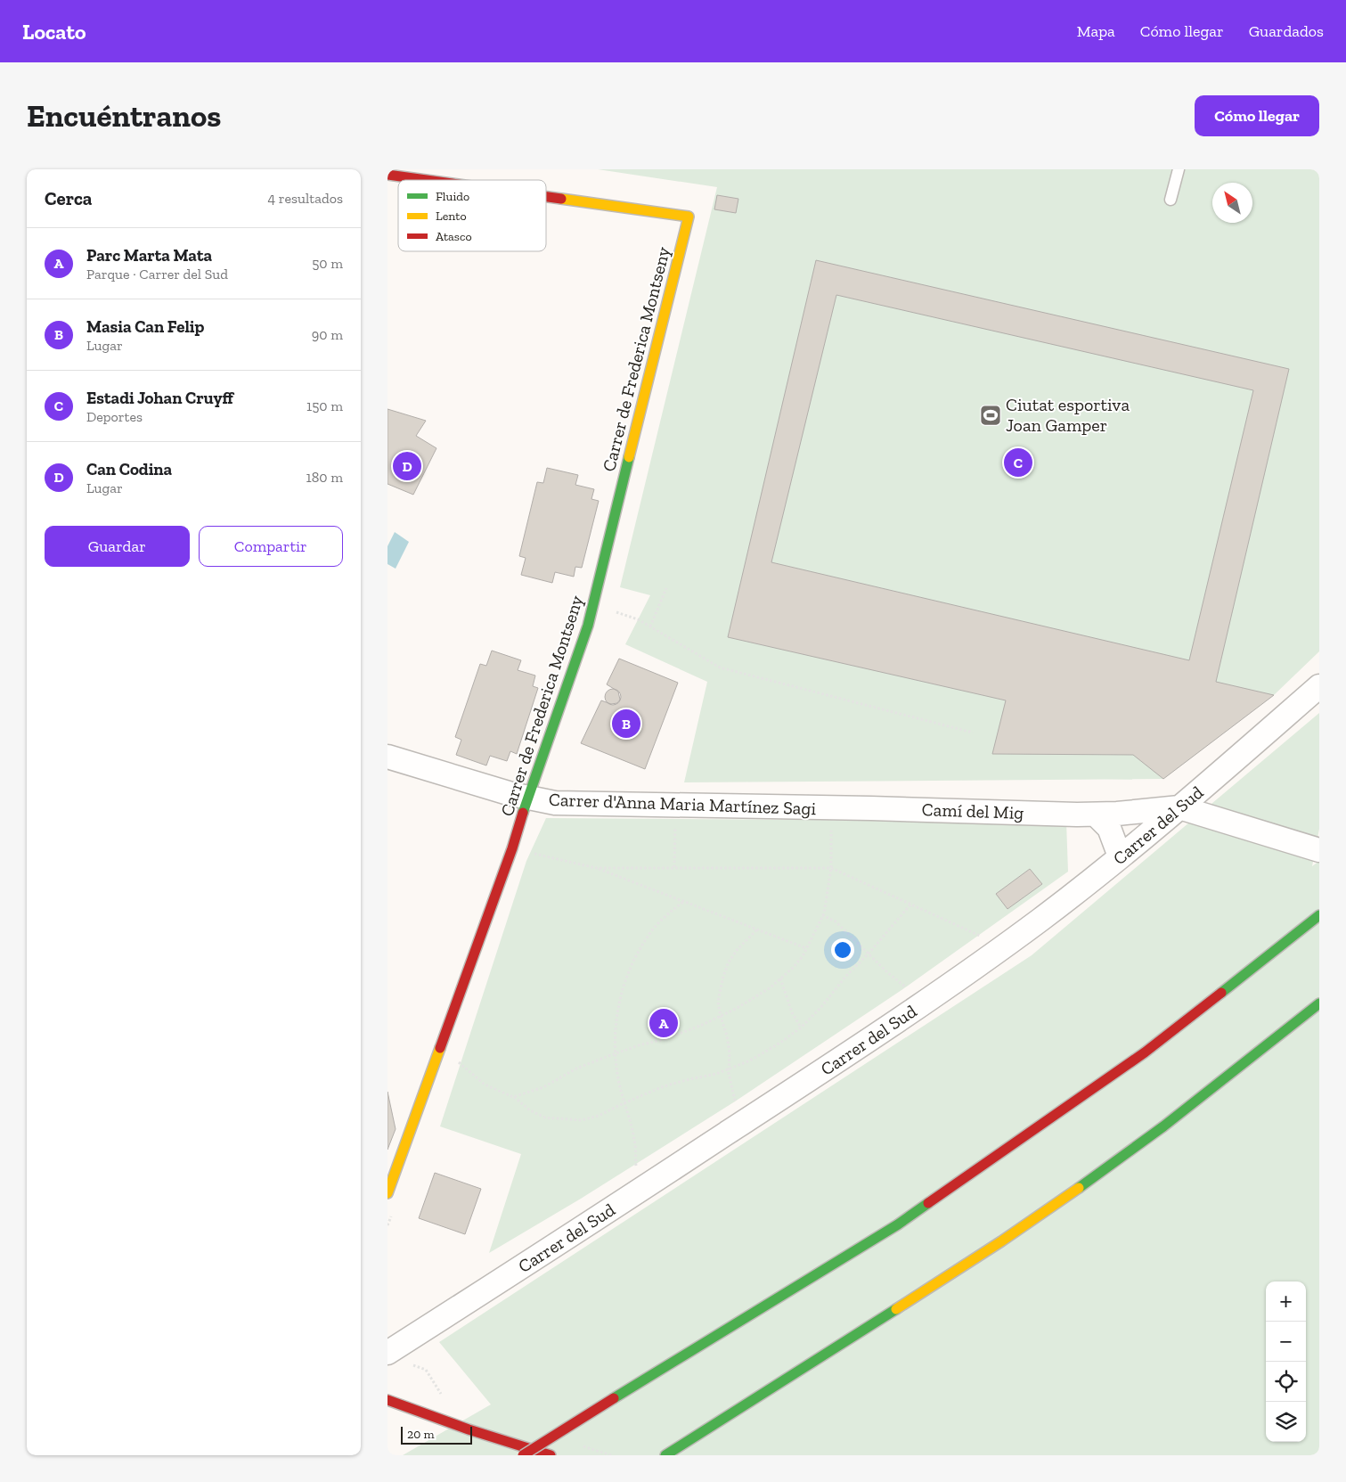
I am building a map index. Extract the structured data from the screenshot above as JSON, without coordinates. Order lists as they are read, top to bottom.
{
  "streets": {
    "main road": ["Carrer de Frederica Montseny"],
    "street": ["Carrer d'Anna Maria Martínez Sagi", "Camí del Mig", "Carrer del Sud"]
  },
  "crossings": [
    ["Carrer de Frederica Montseny", "Carrer d'Anna Maria Martínez Sagi"],
    ["Carrer d'Anna Maria Martínez Sagi", "Camí del Mig"],
    ["Camí del Mig", "Carrer del Sud"]
  ],
  "places": {
    "sports": ["Ciutat esportiva Joan Gamper"]
  },
  "legend": ["Fluido", "Lento", "Atasco"],
  "scale_bar": "20 m",
  "north": "top left",
  "page": {
    "header": "Locato",
    "nav": ["Mapa", "Cómo llegar", "Guardados"],
    "buttons": [
      "Cómo llegar",
      ["Guardar", "Compartir"]
    ],
    "title": "Encuéntranos",
    "heading": ["Cerca", "4 resultados"],
    "list": [
      {
        "mark": "A",
        "name": "Parc Marta Mata",
        "note": "Parque · Carrer del Sud",
        "value": "50 m"
      },
      {
        "mark": "B",
        "name": "Masia Can Felip",
        "note": "Lugar",
        "value": "90 m"
      },
      {
        "mark": "C",
        "name": "Estadi Johan Cruyff",
        "note": "Deportes",
        "value": "150 m"
      },
      {
        "mark": "D",
        "name": "Can Codina",
        "note": "Lugar",
        "value": "180 m"
      }
    ],
    "pins": [
      "C",
      "D",
      "B",
      "A"
    ],
    "map_buttons": ["+", "−"],
    "scale": "20 m"
  }
}
